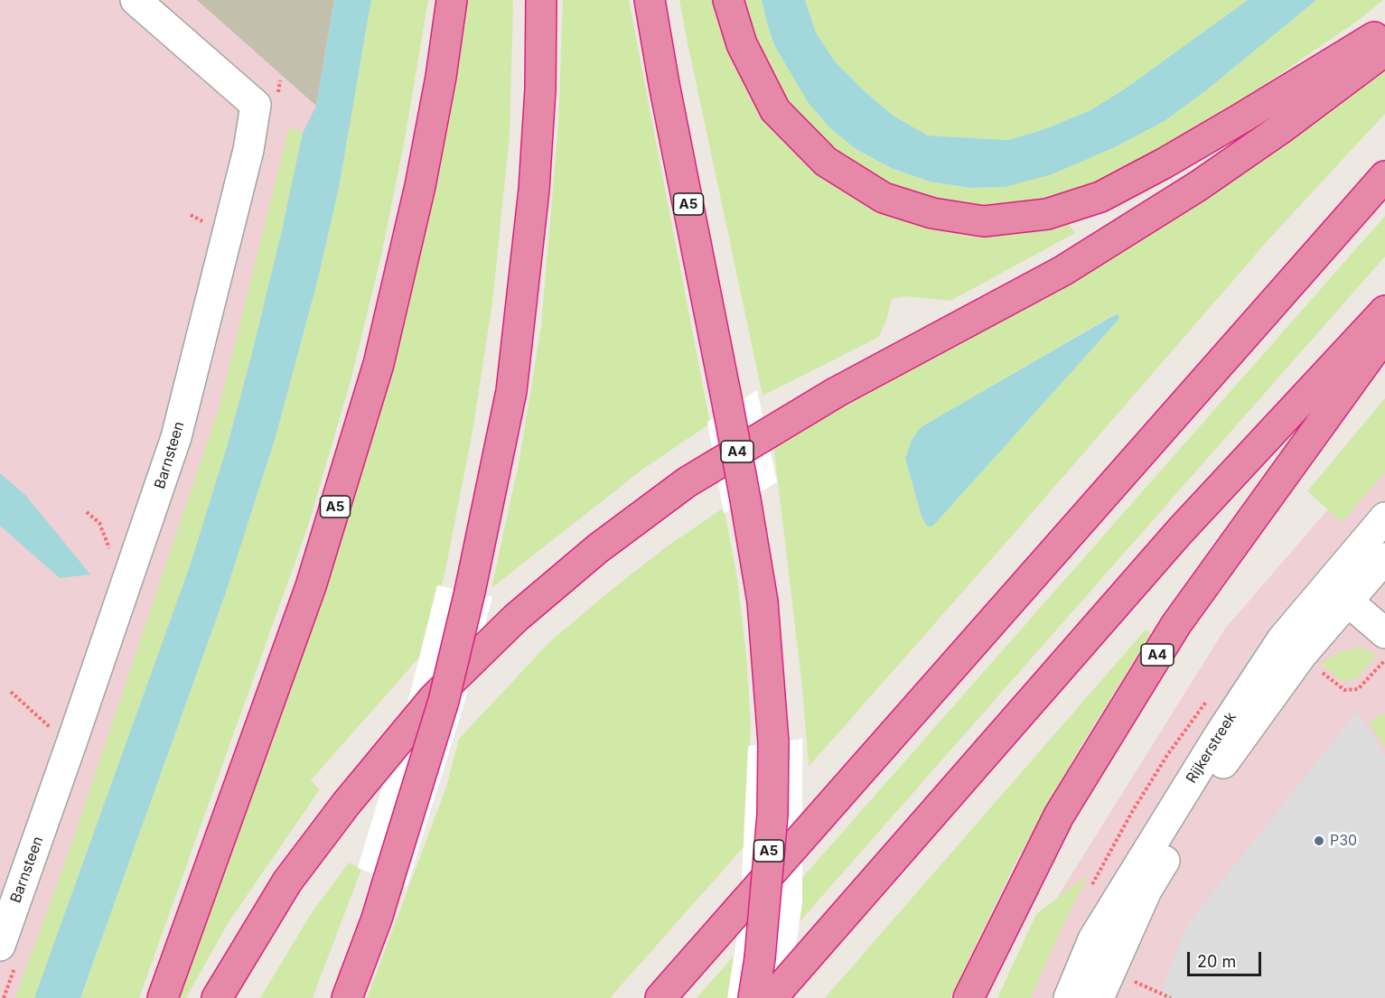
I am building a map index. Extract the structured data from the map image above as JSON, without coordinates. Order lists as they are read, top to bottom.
{
  "streets": {
    "highway": ["A5", "A4"],
    "street": ["Barnsteen", "Rijkerstreek"]
  },
  "places": ["P30"],
  "scale_bar": "20 m"
}
